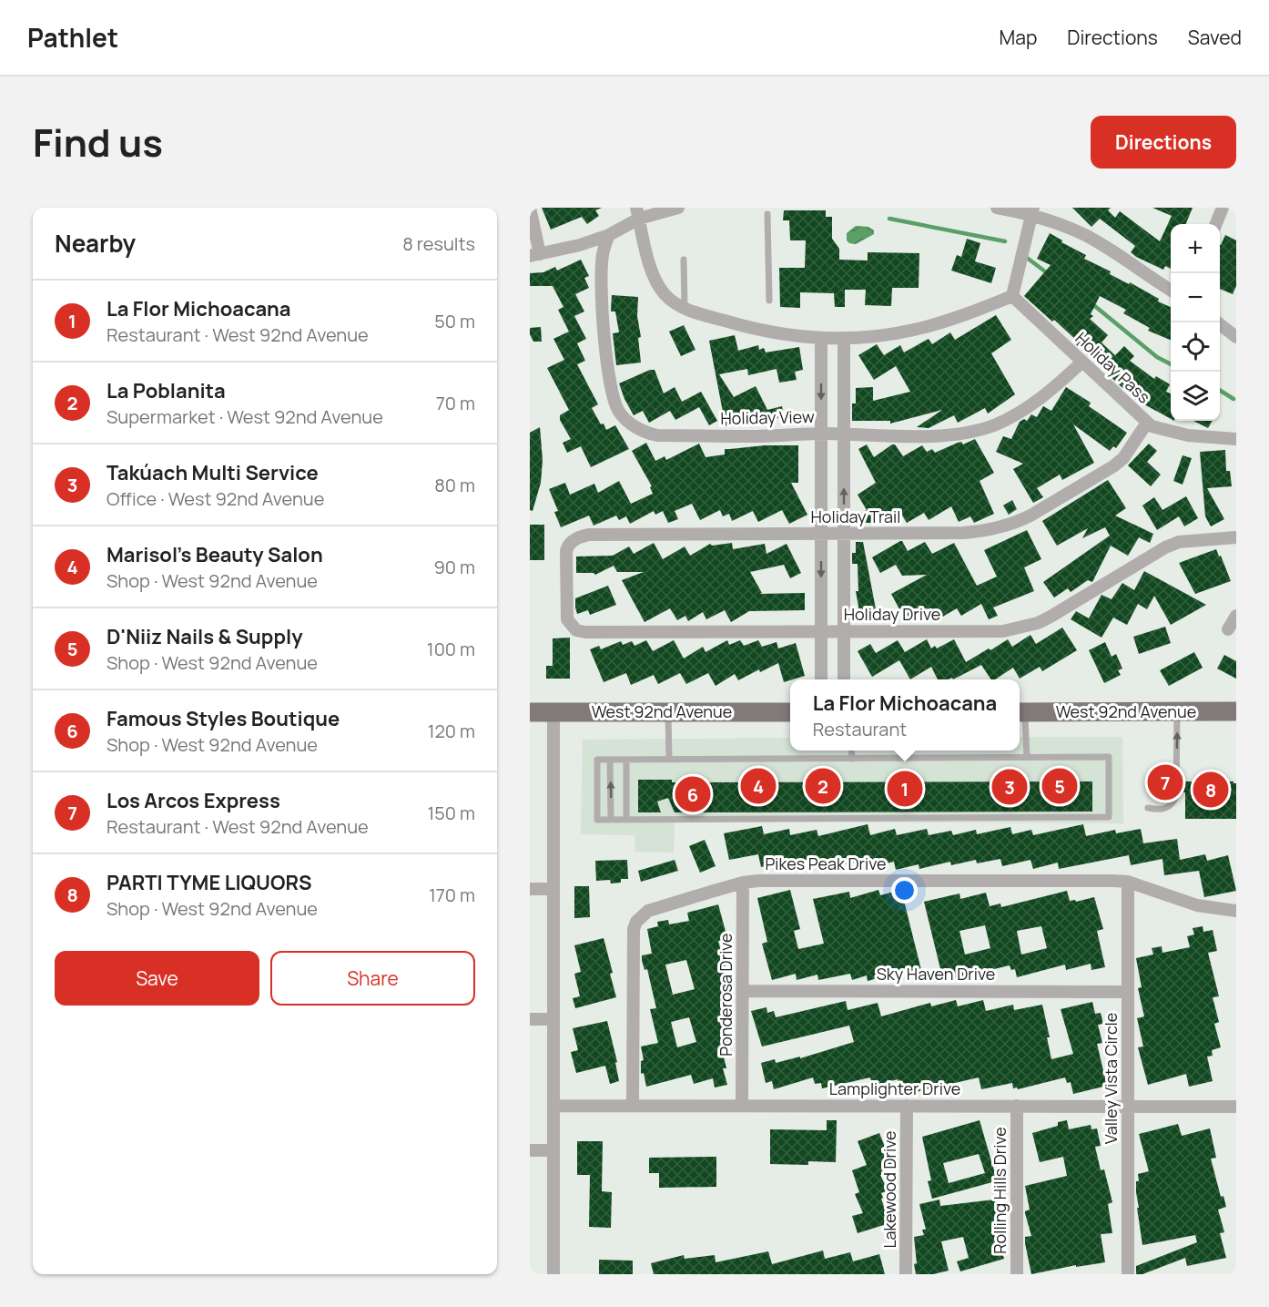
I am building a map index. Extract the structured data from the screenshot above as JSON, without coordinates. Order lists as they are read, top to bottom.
{
  "streets": {
    "main road": ["West 92nd Avenue"],
    "street": [
      "Holiday Pass",
      "Holiday View",
      "Holiday Trail",
      "Holiday Drive",
      "Pikes Peak Drive",
      "Sky Haven Drive",
      "Ponderosa Drive",
      "Valley Vista Circle",
      "Lamplighter Drive",
      "Lakewood Drive",
      "Rolling Hills Drive"
    ]
  },
  "crossings": [
    ["Holiday Pass", "Holiday View"],
    ["Holiday Pass", "Holiday Trail"],
    ["Holiday Trail", "Holiday Drive"],
    ["Pikes Peak Drive", "Ponderosa Drive"],
    ["Pikes Peak Drive", "Valley Vista Circle"],
    ["Pikes Peak Drive", "Lamplighter Drive"],
    ["Sky Haven Drive", "Ponderosa Drive"],
    ["Sky Haven Drive", "Valley Vista Circle"],
    ["Ponderosa Drive", "Lamplighter Drive"],
    ["Valley Vista Circle", "Lamplighter Drive"],
    ["Lamplighter Drive", "Lakewood Drive"],
    ["Lamplighter Drive", "Rolling Hills Drive"]
  ],
  "page": {
    "header": "Pathlet",
    "nav": ["Map", "Directions", "Saved"],
    "title": "Find us",
    "buttons": [
      "Directions",
      ["Save", "Share"]
    ],
    "heading": ["Nearby", "8 results"],
    "map_buttons": ["+", "−"],
    "list": [
      {
        "mark": "1",
        "name": "La Flor Michoacana",
        "note": "Restaurant · West 92nd Avenue",
        "value": "50 m"
      },
      {
        "mark": "2",
        "name": "La Poblanita",
        "note": "Supermarket · West 92nd Avenue",
        "value": "70 m"
      },
      {
        "mark": "3",
        "name": "Takúach Multi Service",
        "note": "Office · West 92nd Avenue",
        "value": "80 m"
      },
      {
        "mark": "4",
        "name": "Marisol's Beauty Salon",
        "note": "Shop · West 92nd Avenue",
        "value": "90 m"
      },
      {
        "mark": "5",
        "name": "D'Niiz Nails & Supply",
        "note": "Shop · West 92nd Avenue",
        "value": "100 m"
      },
      {
        "mark": "6",
        "name": "Famous Styles Boutique",
        "note": "Shop · West 92nd Avenue",
        "value": "120 m"
      },
      {
        "mark": "7",
        "name": "Los Arcos Express",
        "note": "Restaurant · West 92nd Avenue",
        "value": "150 m"
      },
      {
        "mark": "8",
        "name": "PARTI TYME LIQUORS",
        "note": "Shop · West 92nd Avenue",
        "value": "170 m"
      }
    ],
    "popup": ["La Flor Michoacana", "Restaurant"],
    "pins": [
      "7",
      "2",
      "4",
      "5",
      "3",
      "1",
      "8",
      "6"
    ]
  }
}
